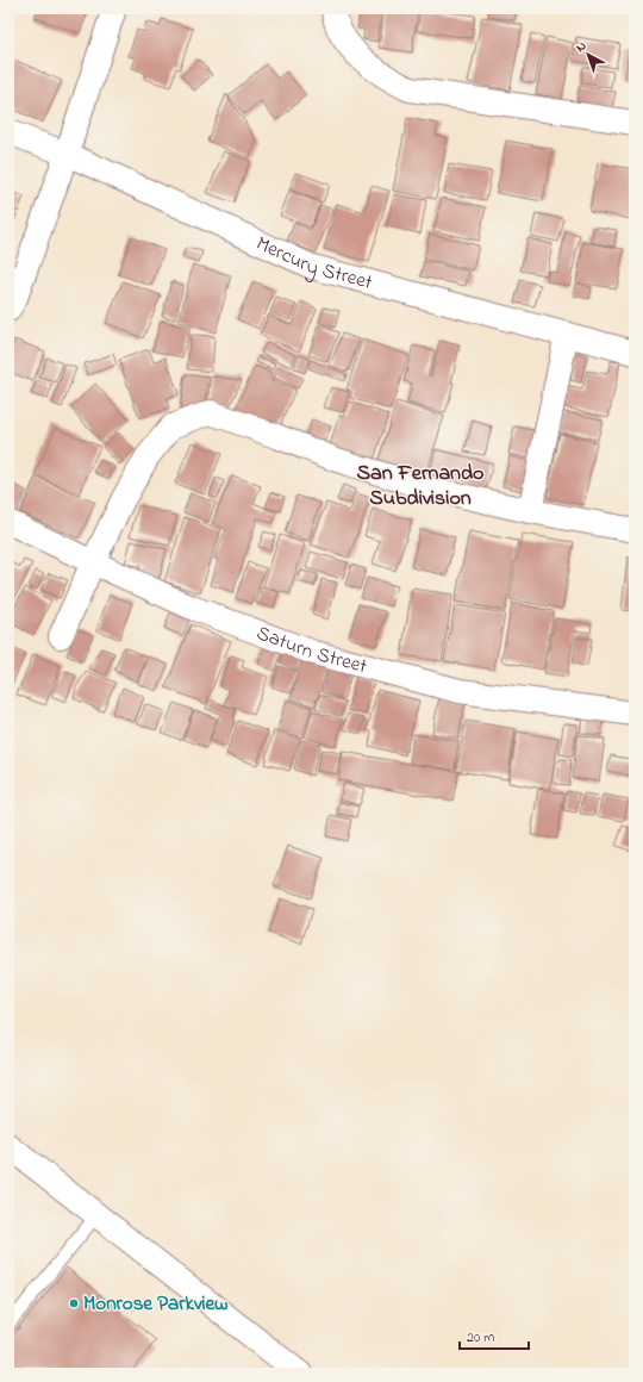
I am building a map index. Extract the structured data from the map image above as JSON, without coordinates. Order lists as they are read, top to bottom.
{
  "streets": {
    "street": ["Mercury Street", "Saturn Street"]
  },
  "districts": ["San Fernando Subdivision"],
  "places": ["Monrose Parkview"],
  "scale_bar": "20 m",
  "north": "top left"
}
